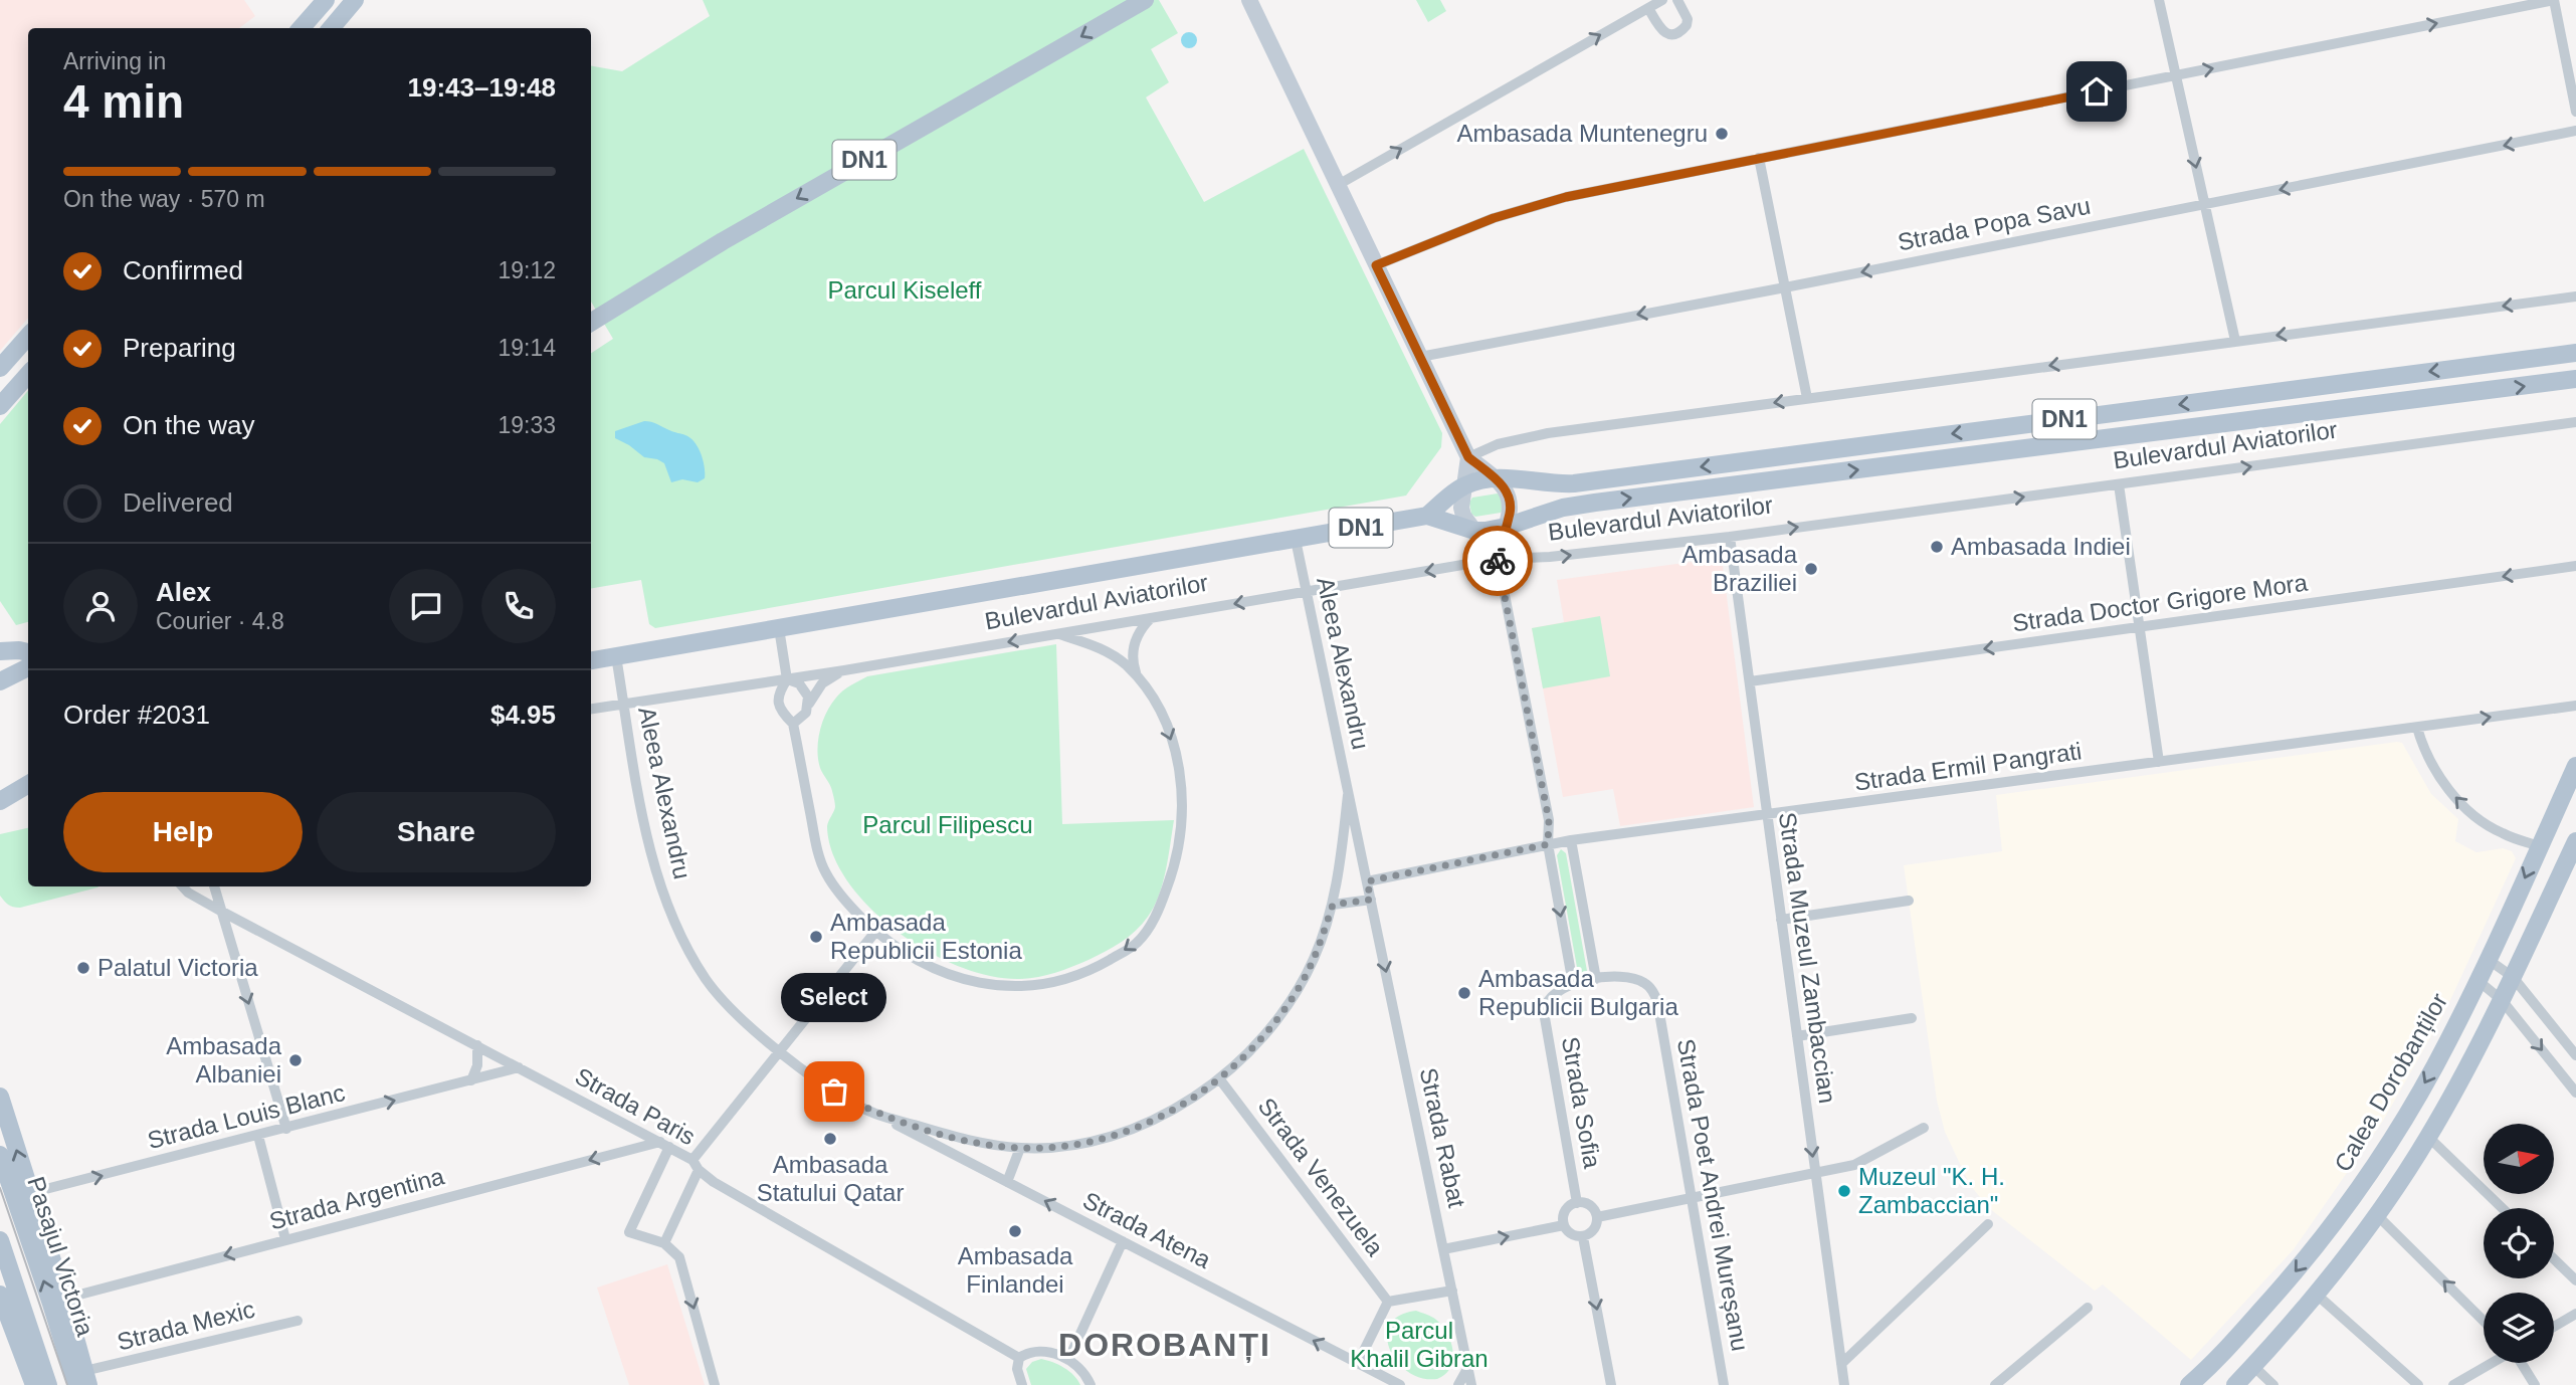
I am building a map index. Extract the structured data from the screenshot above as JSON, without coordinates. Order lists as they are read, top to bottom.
{
  "streets": {
    "main road": [
      "DN1",
      "Bulevardul Aviatorilor",
      "Calea Dorobanților",
      "Pasajul Victoria"
    ],
    "street": [
      "Strada Popa Savu",
      "Strada Doctor Grigore Mora",
      "Aleea Alexandru",
      "Strada Ermil Pangrati",
      "Strada Muzeul Zambaccian",
      "Strada Sofia",
      "Strada Paris",
      "Strada Louis Blanc",
      "Strada Rabat",
      "Strada Venezuela",
      "Strada Poet Andrei Mureșanu",
      "Strada Argentina",
      "Strada Atena",
      "Strada Mexic"
    ]
  },
  "crossings": [
    ["DN1", "Bulevardul Aviatorilor"],
    ["Bulevardul Aviatorilor", "Aleea Alexandru"],
    ["Bulevardul Aviatorilor", "Strada Muzeul Zambaccian"],
    ["Strada Doctor Grigore Mora", "Strada Muzeul Zambaccian"],
    ["Aleea Alexandru", "Strada Ermil Pangrati"],
    ["Aleea Alexandru", "Strada Rabat"],
    ["Aleea Alexandru", "Strada Venezuela"],
    ["Aleea Alexandru", "Strada Atena"],
    ["Strada Ermil Pangrati", "Strada Muzeul Zambaccian"],
    ["Strada Ermil Pangrati", "Strada Rabat"],
    ["Strada Sofia", "Strada Poet Andrei Mureșanu"],
    ["Strada Paris", "Strada Louis Blanc"],
    ["Strada Paris", "Strada Argentina"],
    ["Pasajul Victoria", "Strada Mexic"]
  ],
  "one_way": [
    "Strada Popa Savu",
    "Strada Doctor Grigore Mora",
    "Strada Louis Blanc",
    "Strada Rabat",
    "Strada Argentina",
    "Strada Atena"
  ],
  "districts": ["DOROBANȚI"],
  "parks": ["Parcul Kiseleff", "Parcul Filipescu", "Parcul Khalil Gibran"],
  "places": [
    "Ambasada Muntenegru",
    "Ambasada Indiei",
    "Ambasada Braziliei",
    "Ambasada Republicii Estonia",
    "Palatul Victoria",
    "Ambasada Republicii Bulgaria",
    "Ambasada Albaniei",
    "Select",
    "Ambasada Statului Qatar",
    "Muzeul \"K. H. Zambaccian\"",
    "Ambasada Finlandei"
  ],
  "north": "right",
  "page": {
    "heading": ["4 min", "Arriving in", "19:43–19:48"],
    "panel": [
      "Alex",
      "Courier · 4.8",
      "Order #2031",
      "$4.95"
    ],
    "bar": "On the way · 570 m",
    "list": [
      ["Confirmed", "19:12"],
      ["Preparing", "19:14"],
      ["On the way", "19:33"],
      "Delivered"
    ],
    "buttons": ["Help", "Share"],
    "bubble": "Select"
  }
}
